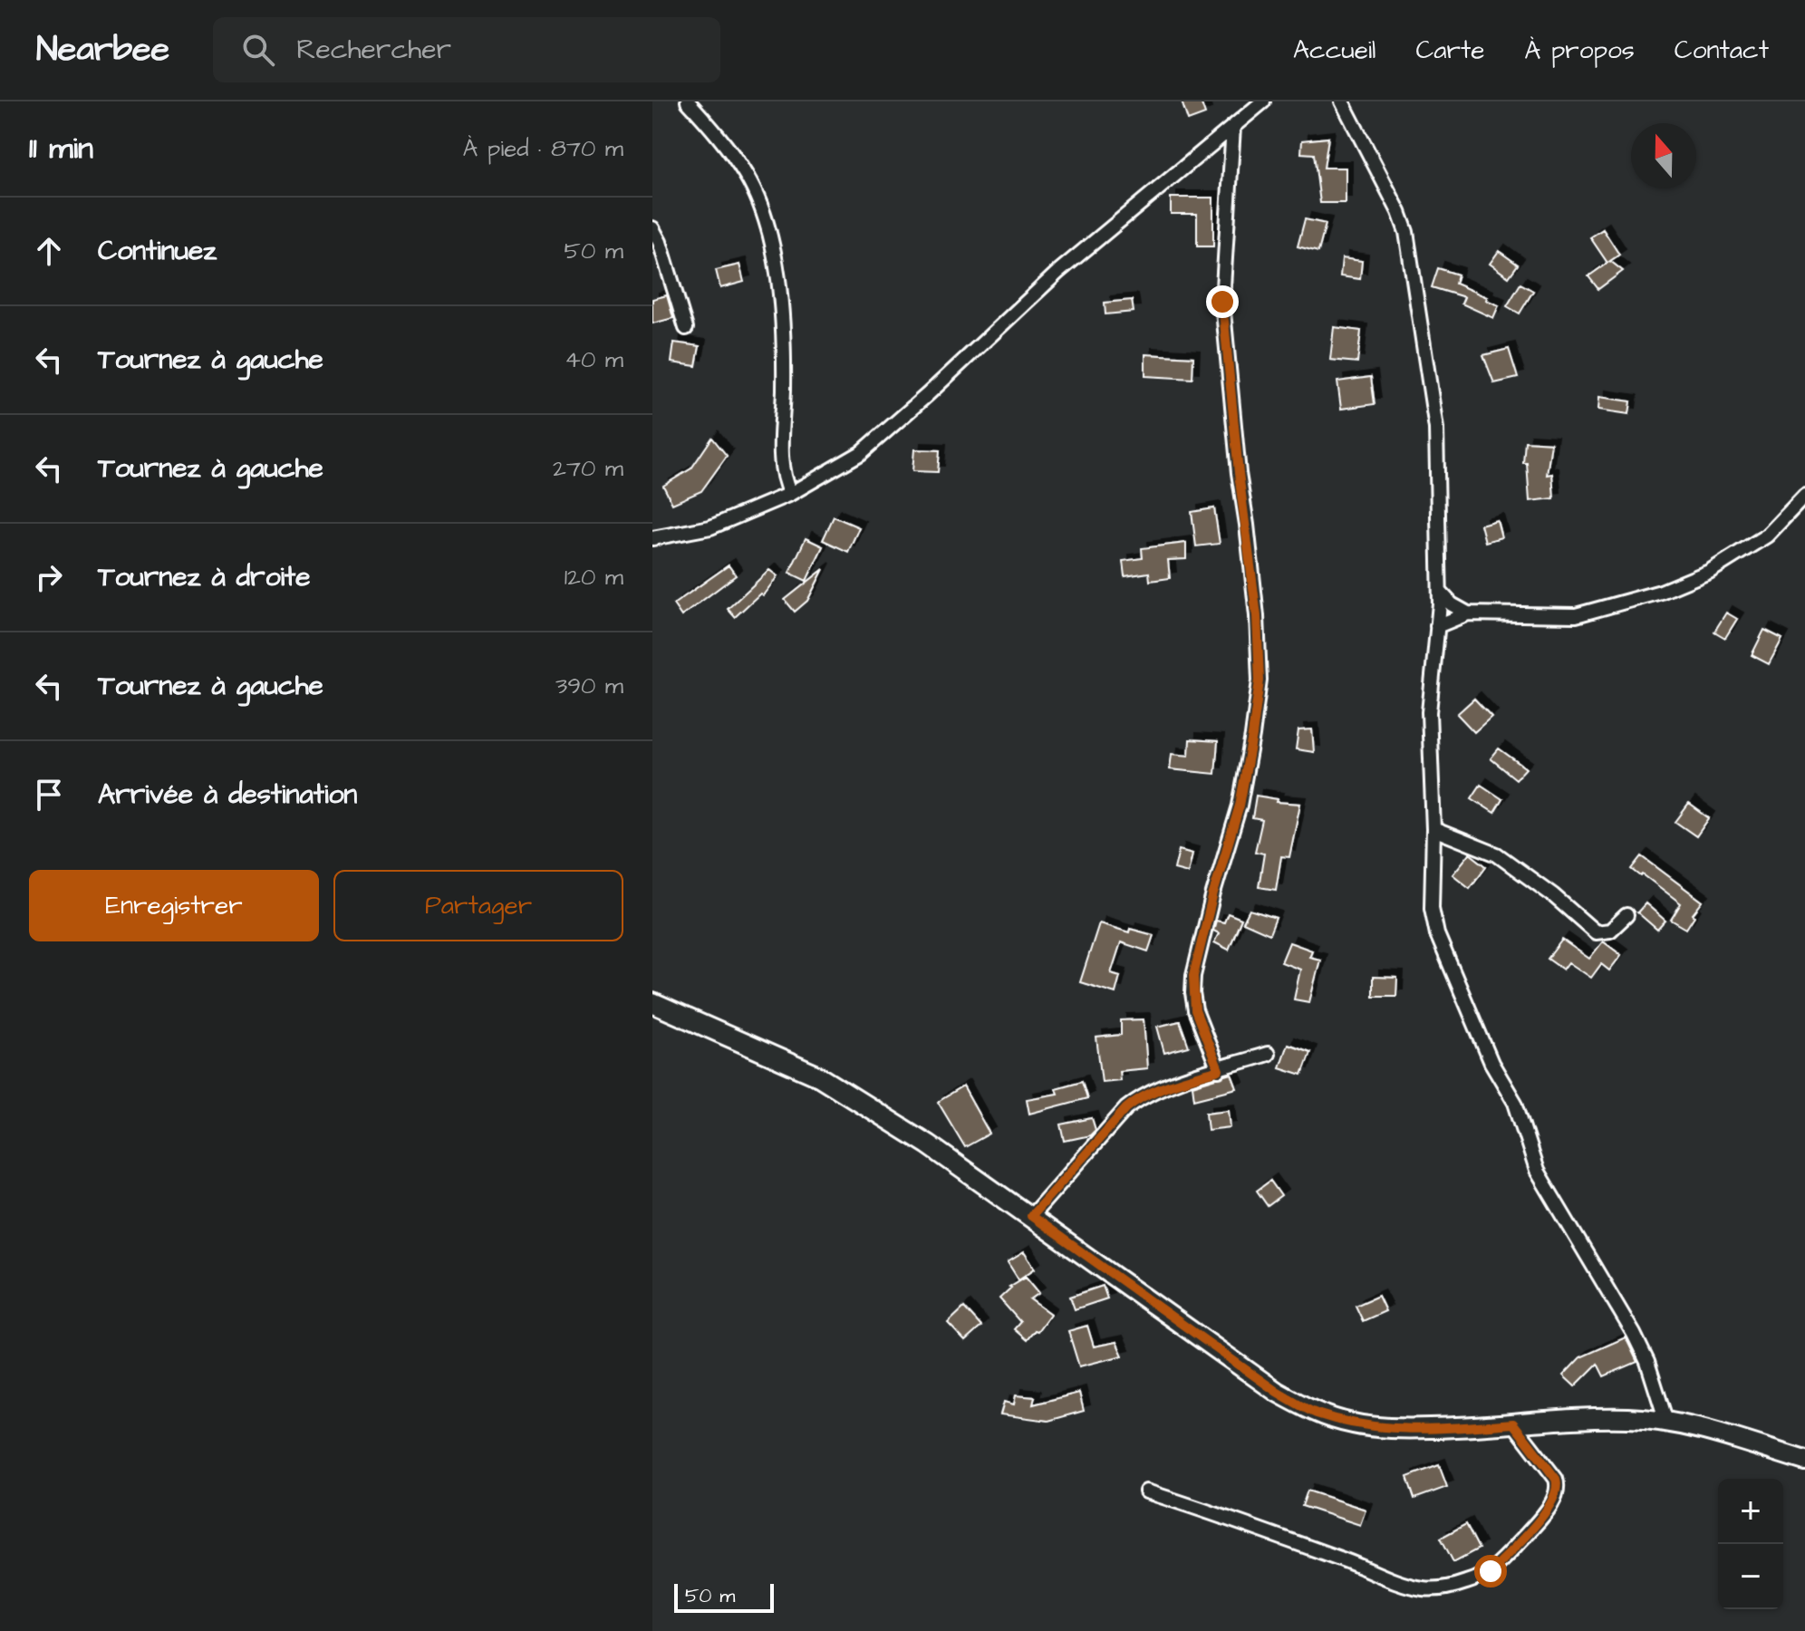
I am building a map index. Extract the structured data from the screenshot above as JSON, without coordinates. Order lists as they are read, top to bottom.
{
  "scale_bar": "50 m",
  "north": "top",
  "page": {
    "header": "Nearbee",
    "search": "Rechercher",
    "nav": [
      "Accueil",
      "Carte",
      "À propos",
      "Contact"
    ],
    "heading": ["11 min", "À pied · 870 m"],
    "list": [
      ["Continuez", "50 m"],
      ["Tournez à gauche", "40 m"],
      ["Tournez à gauche", "270 m"],
      ["Tournez à droite", "120 m"],
      ["Tournez à gauche", "390 m"],
      "Arrivée à destination"
    ],
    "buttons": ["Enregistrer", "Partager"],
    "map_buttons": ["+", "−"],
    "scale": "50 m"
  }
}
